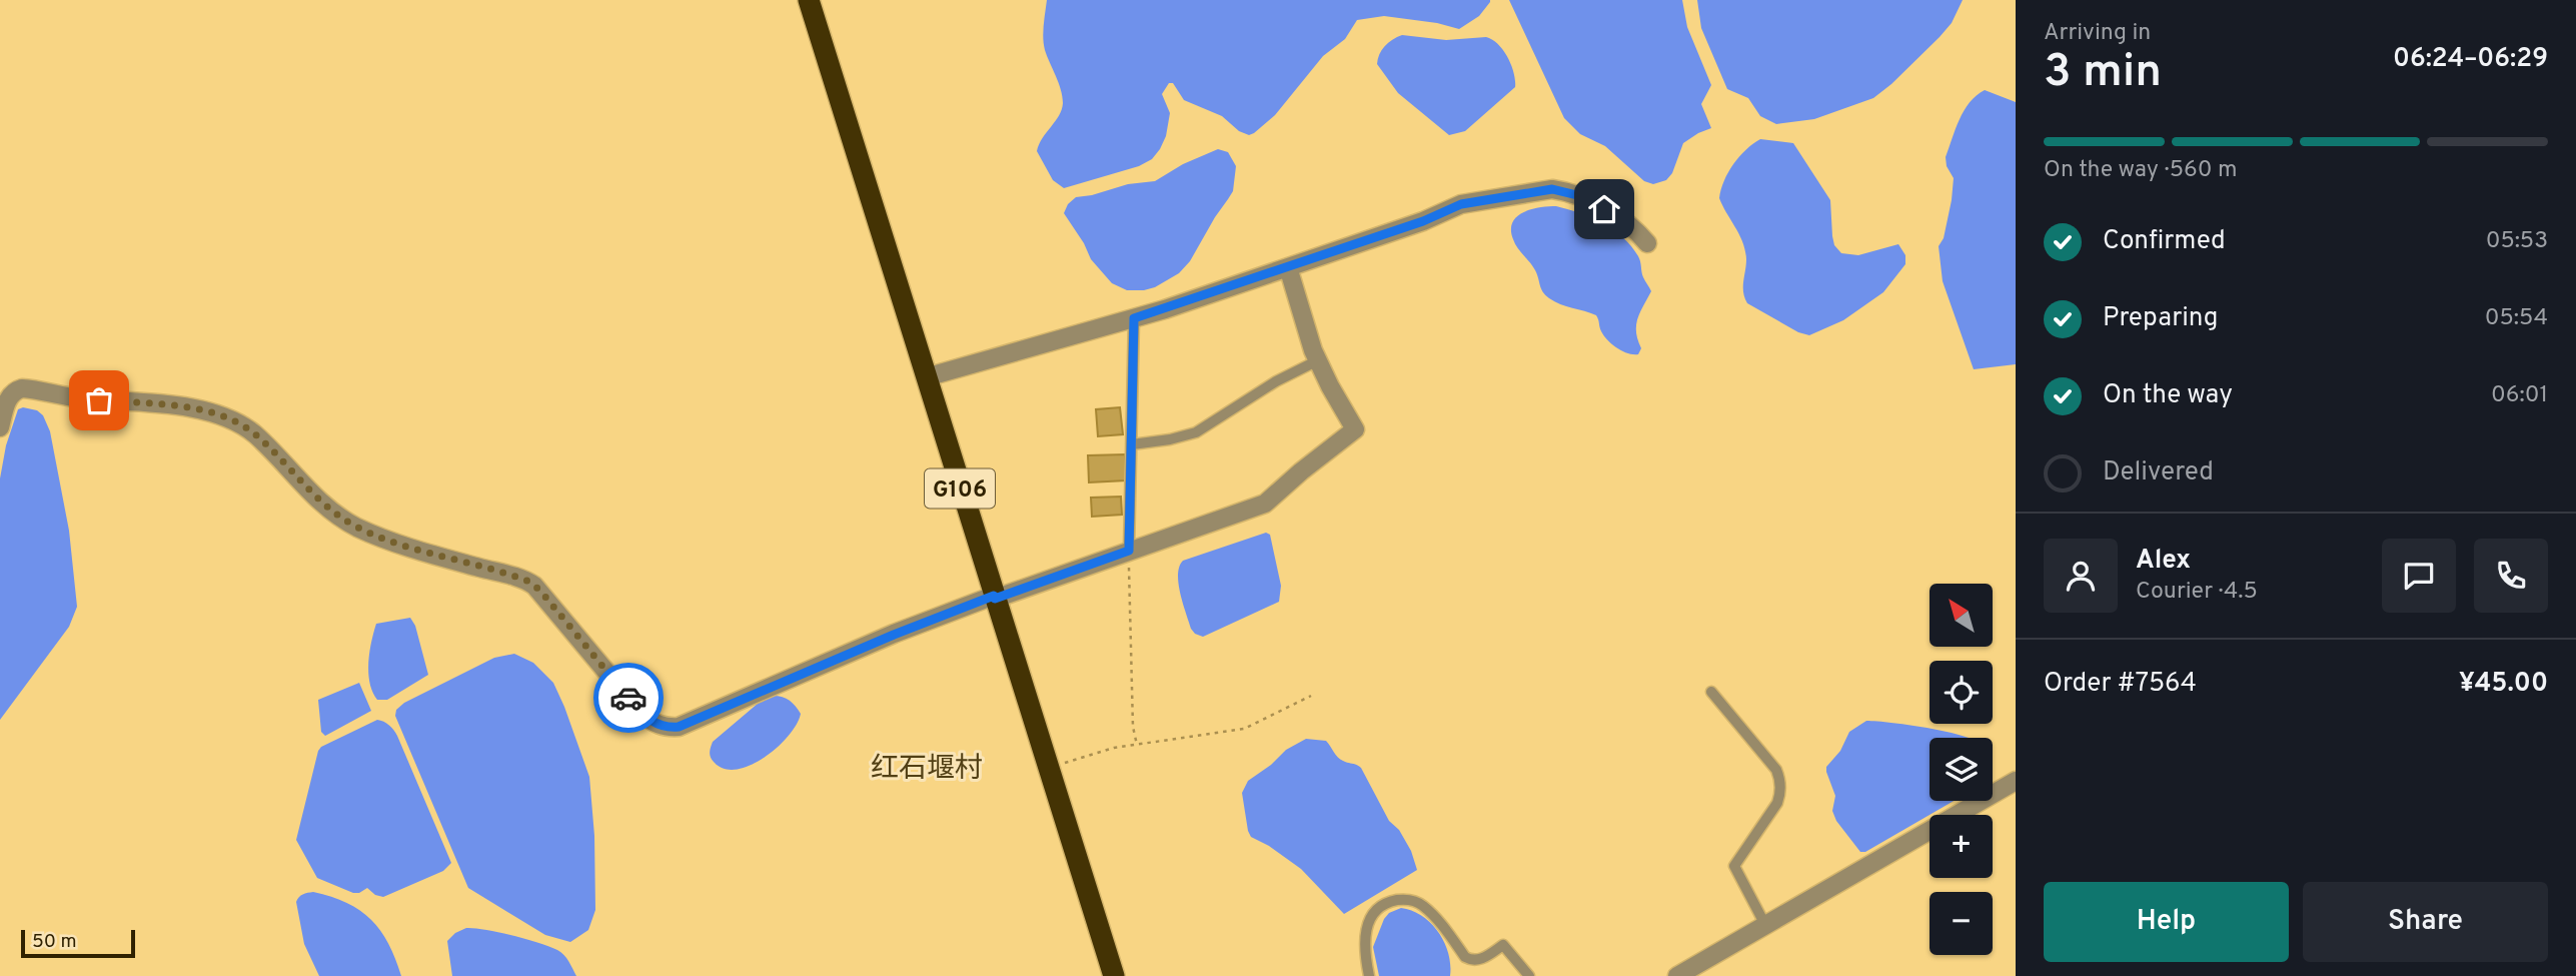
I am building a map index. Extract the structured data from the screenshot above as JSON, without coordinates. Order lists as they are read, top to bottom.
{
  "streets": {
    "highway": ["G106"]
  },
  "districts": ["红石堰村"],
  "scale_bar": "50 m",
  "north": "top left",
  "page": {
    "heading": ["3 min", "Arriving in", "06:24–06:29"],
    "panel": [
      "Alex",
      "Courier · 4.5",
      "Order #7564",
      "¥45.00"
    ],
    "bar": "On the way · 560 m",
    "list": [
      ["Confirmed", "05:53"],
      ["Preparing", "05:54"],
      ["On the way", "06:01"],
      "Delivered"
    ],
    "map_buttons": ["+", "−"],
    "buttons": ["Help", "Share"],
    "scale": "50 m"
  }
}
